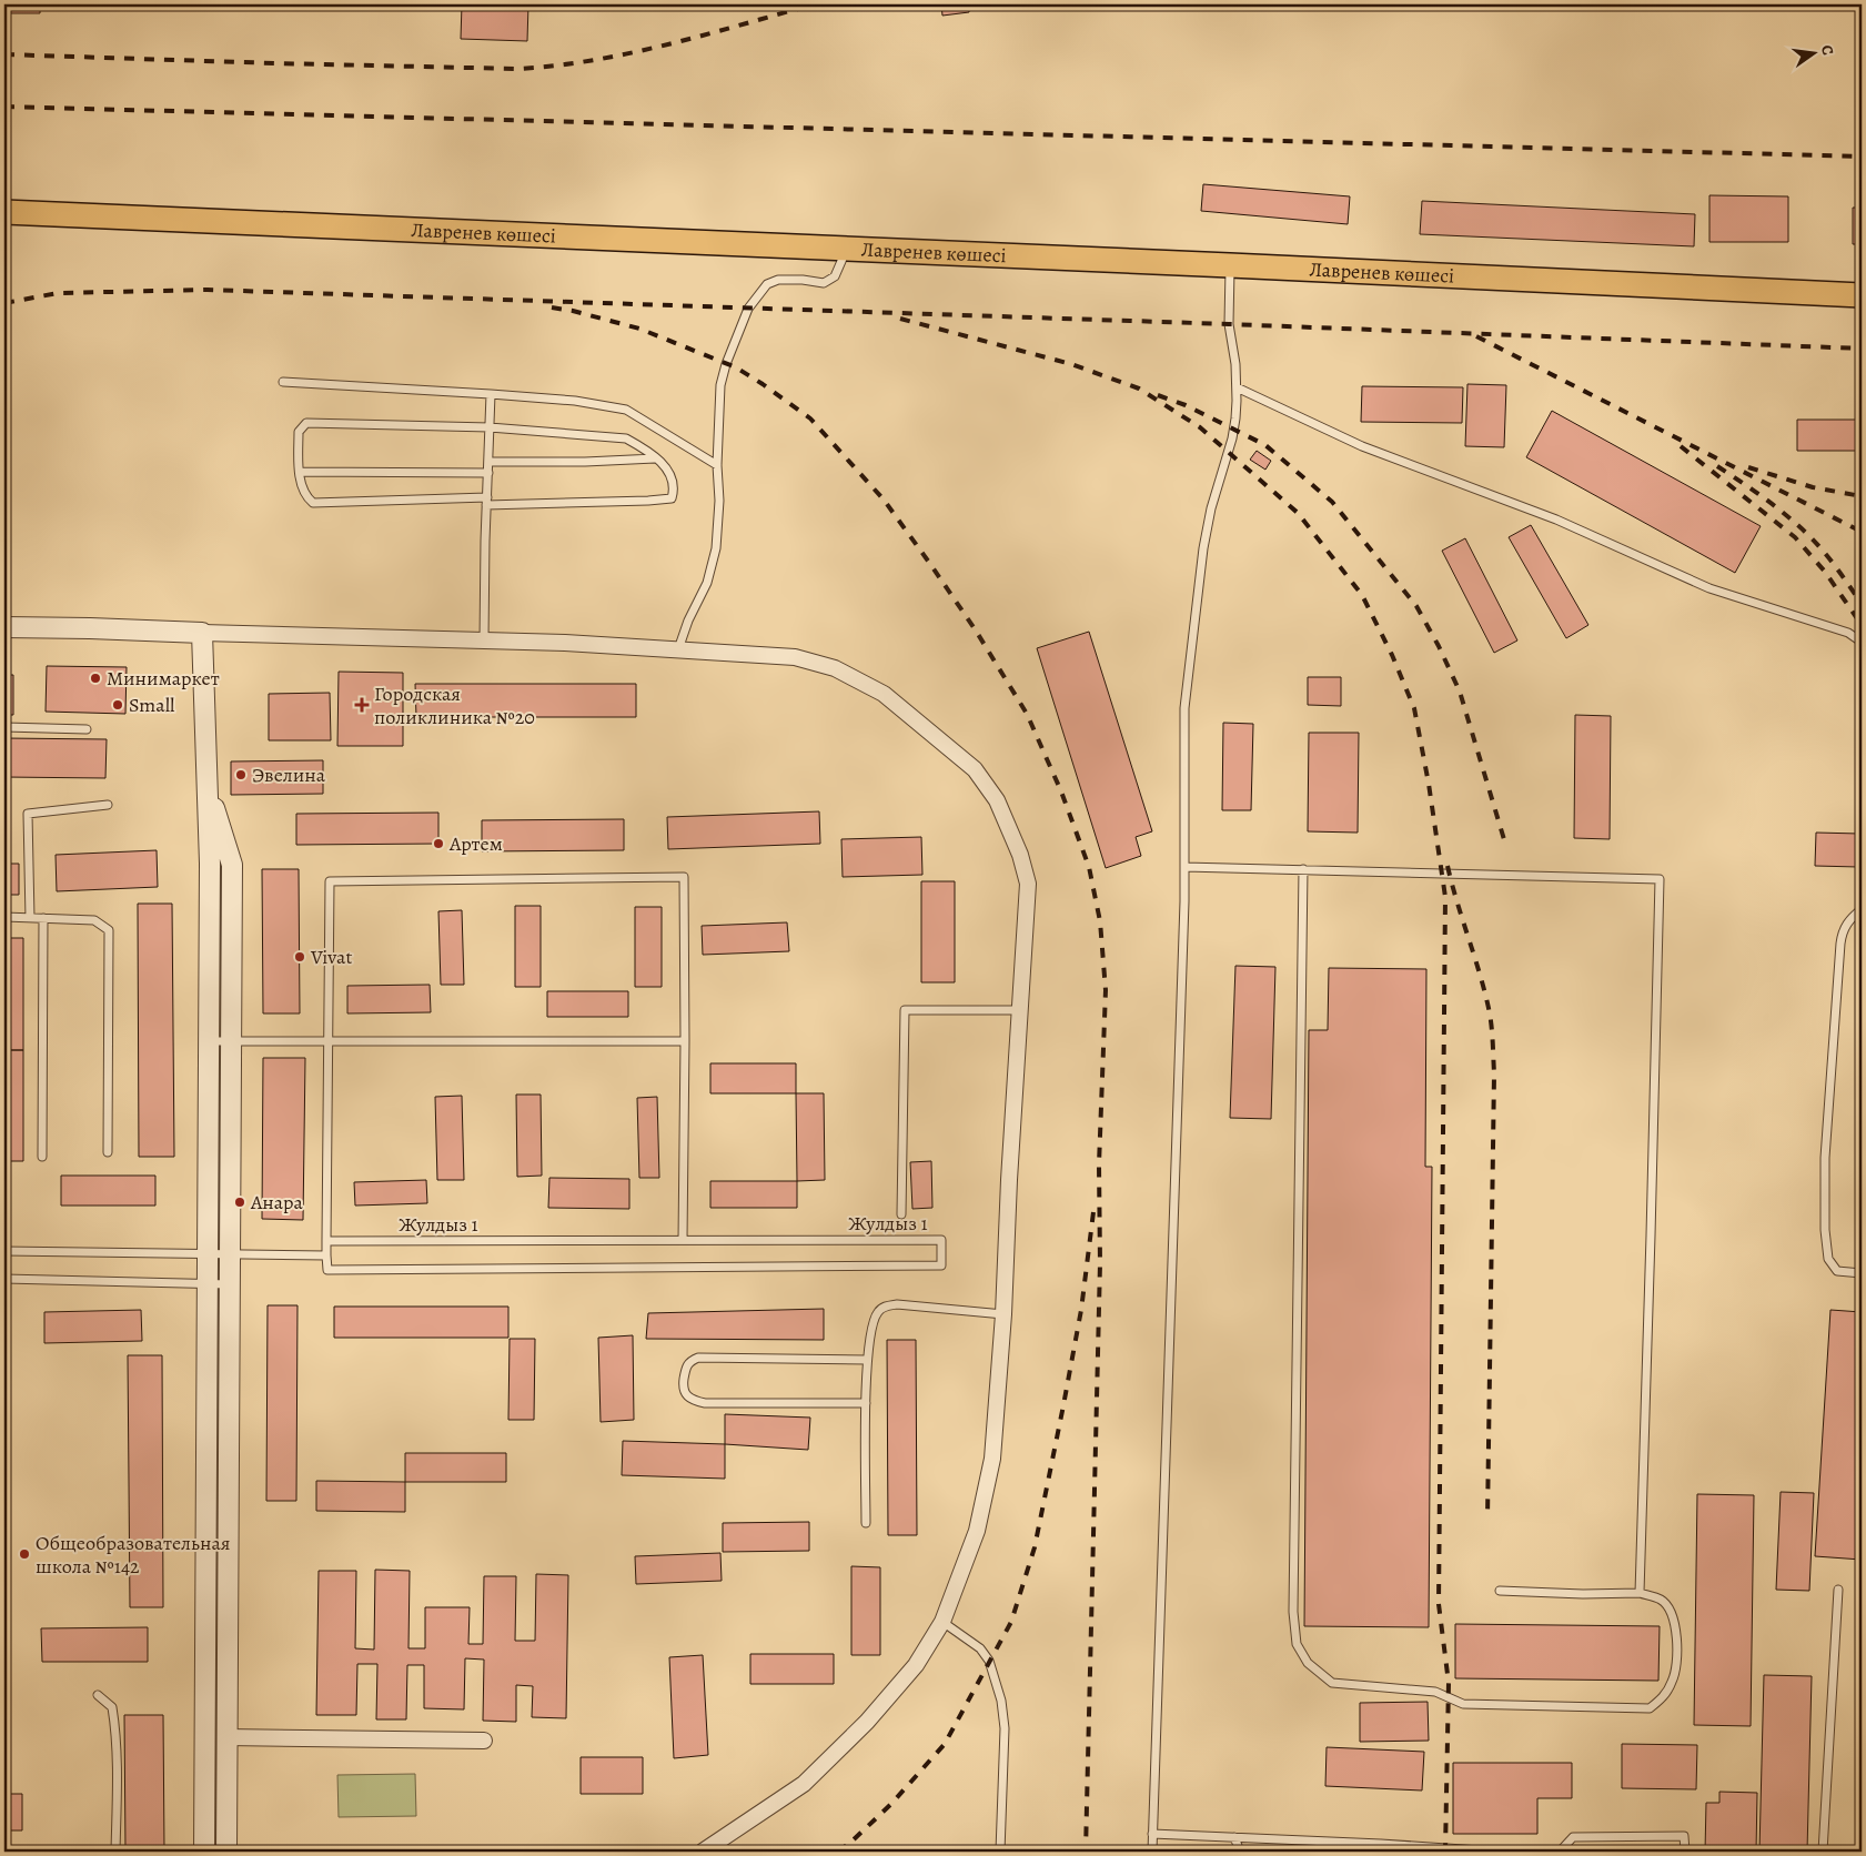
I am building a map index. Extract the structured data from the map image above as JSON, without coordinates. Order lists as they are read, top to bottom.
{
  "streets": {
    "main road": ["Лавренев көшесі"],
    "lane": ["Жулдыз 1"]
  },
  "places": {
    "other": [
      "Минимаркет",
      "Small",
      "Эвелина",
      "Артем",
      "Vivat",
      "Анара",
      "Общеобразовательная школа №142"
    ],
    "health": ["Городская поликлиника №20"]
  },
  "north": "right"
}
